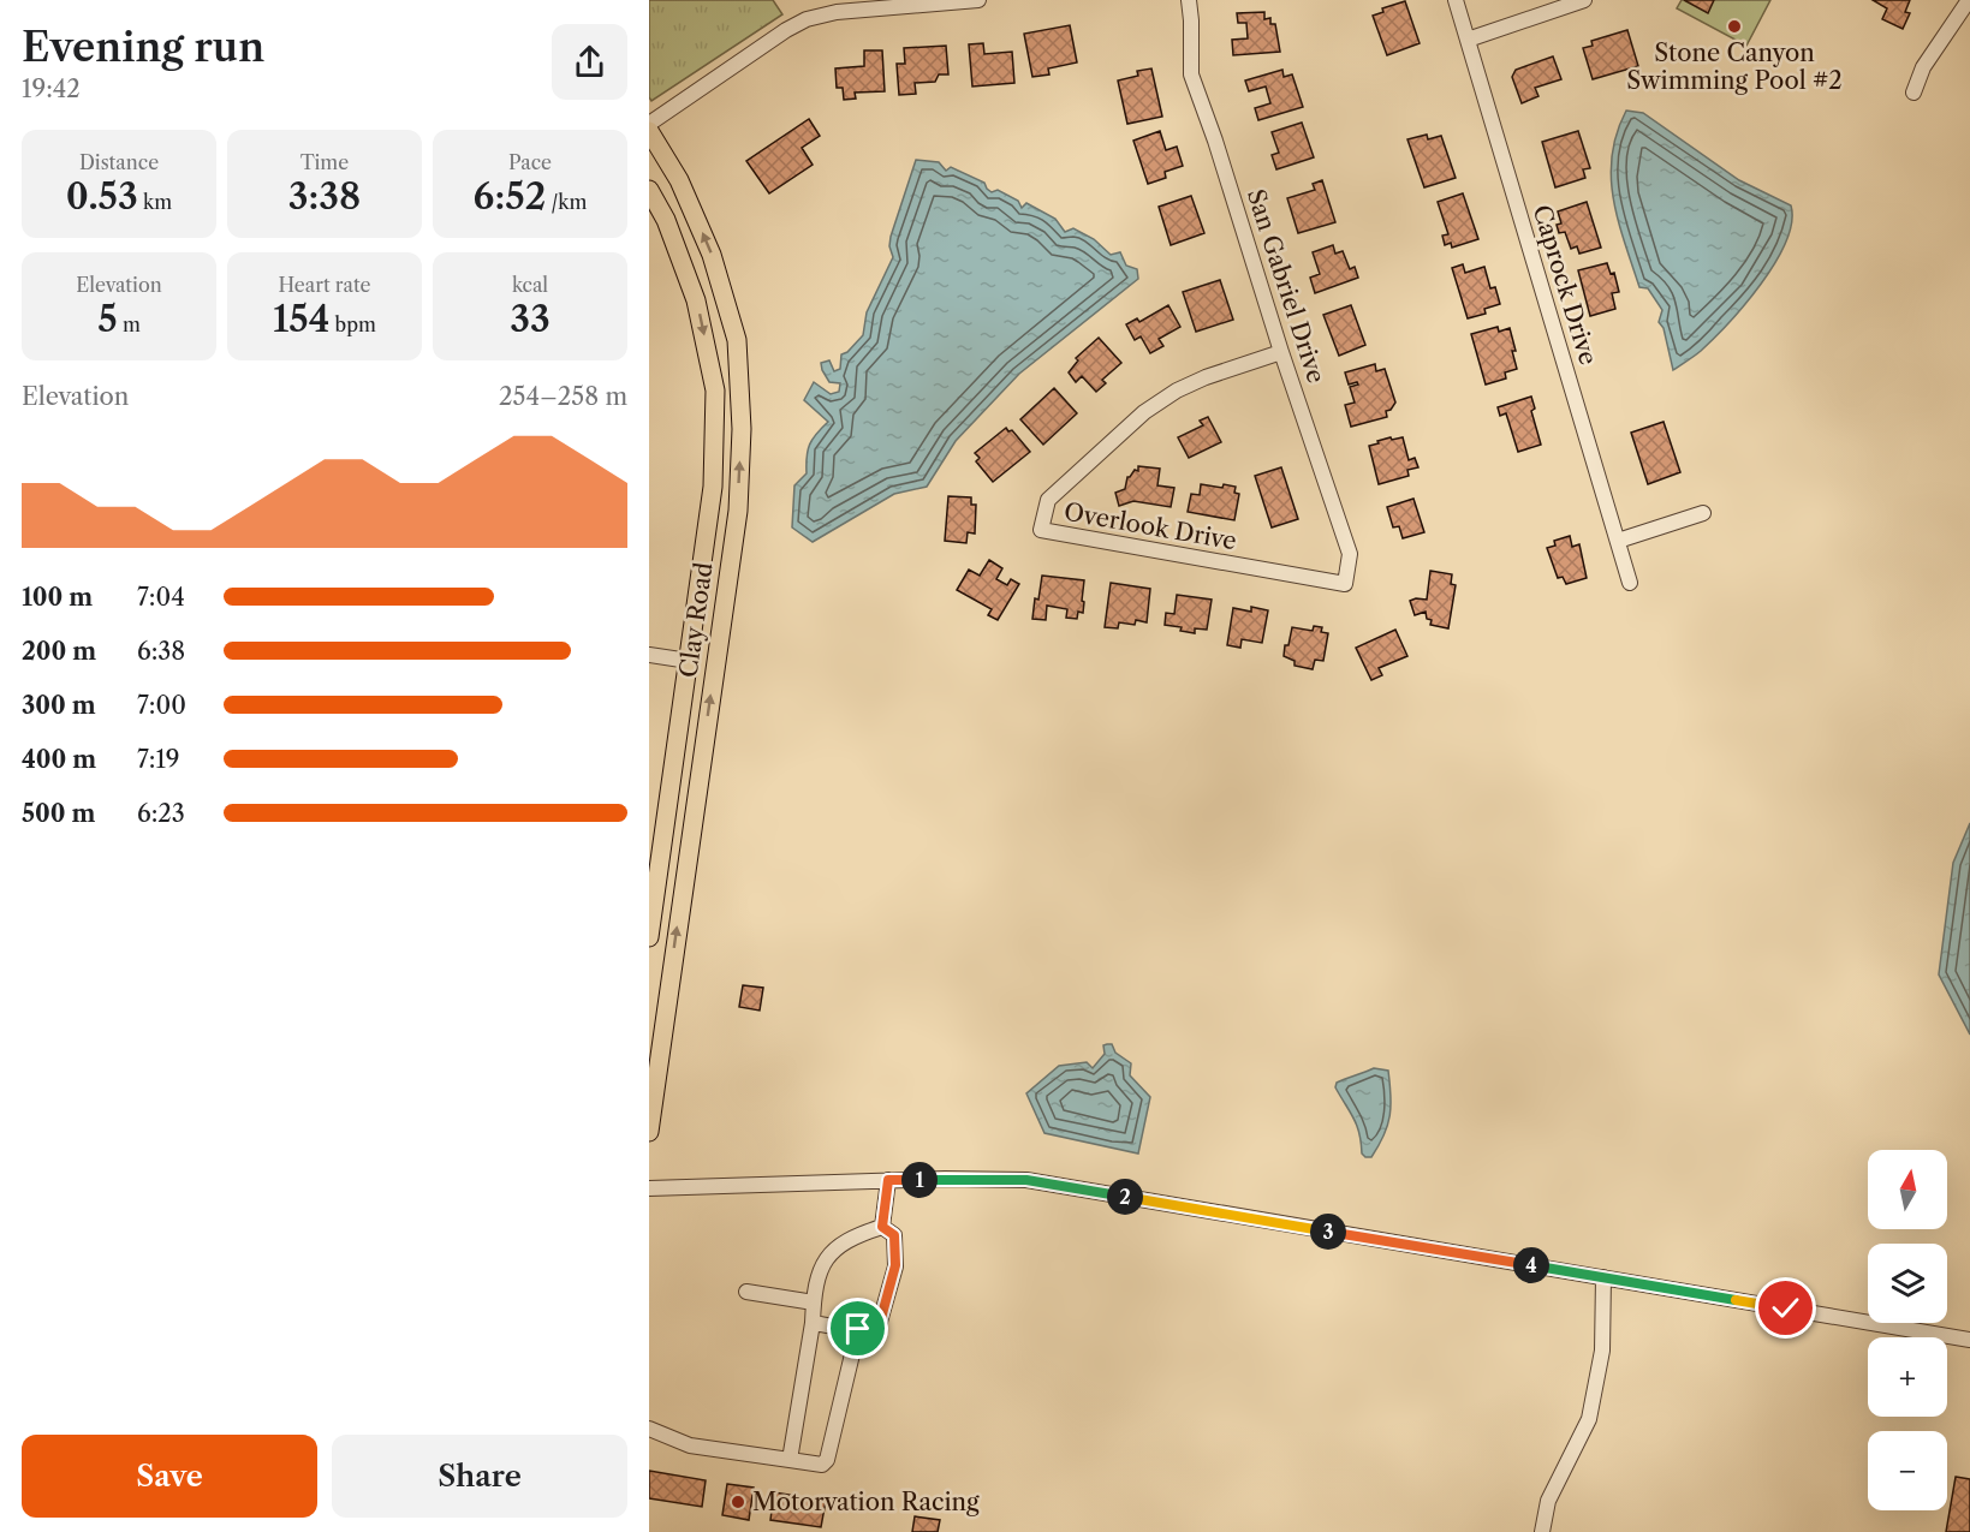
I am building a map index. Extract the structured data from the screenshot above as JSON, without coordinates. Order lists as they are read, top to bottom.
{
  "streets": {
    "main road": ["Clay Road"],
    "street": ["Caprock Drive", "San Gabriel Drive", "Overlook Drive"]
  },
  "crossings": [
    ["San Gabriel Drive", "Overlook Drive"]
  ],
  "places": ["Stone Canyon Swimming Pool #2", "Motorvation Racing"],
  "north": "top",
  "page": {
    "heading": ["Evening run", "19:42"],
    "stats": [
      ["Distance", "0.53 km"],
      ["Time", "3:38"],
      ["Pace", "6:52 /km"],
      ["Elevation", "5 m"],
      ["Heart rate", "154 bpm"],
      ["kcal", "33"]
    ],
    "chart": ["Elevation", "254–258 m"],
    "list": [
      {
        "name": "100 m",
        "note": "7:04"
      },
      {
        "name": "200 m",
        "note": "6:38"
      },
      {
        "name": "300 m",
        "note": "7:00"
      },
      {
        "name": "400 m",
        "note": "7:19"
      },
      {
        "name": "500 m",
        "note": "6:23"
      }
    ],
    "map_buttons": ["+", "−"],
    "pins": [
      "1",
      "2",
      "3",
      "4"
    ],
    "buttons": ["Save", "Share"]
  }
}
